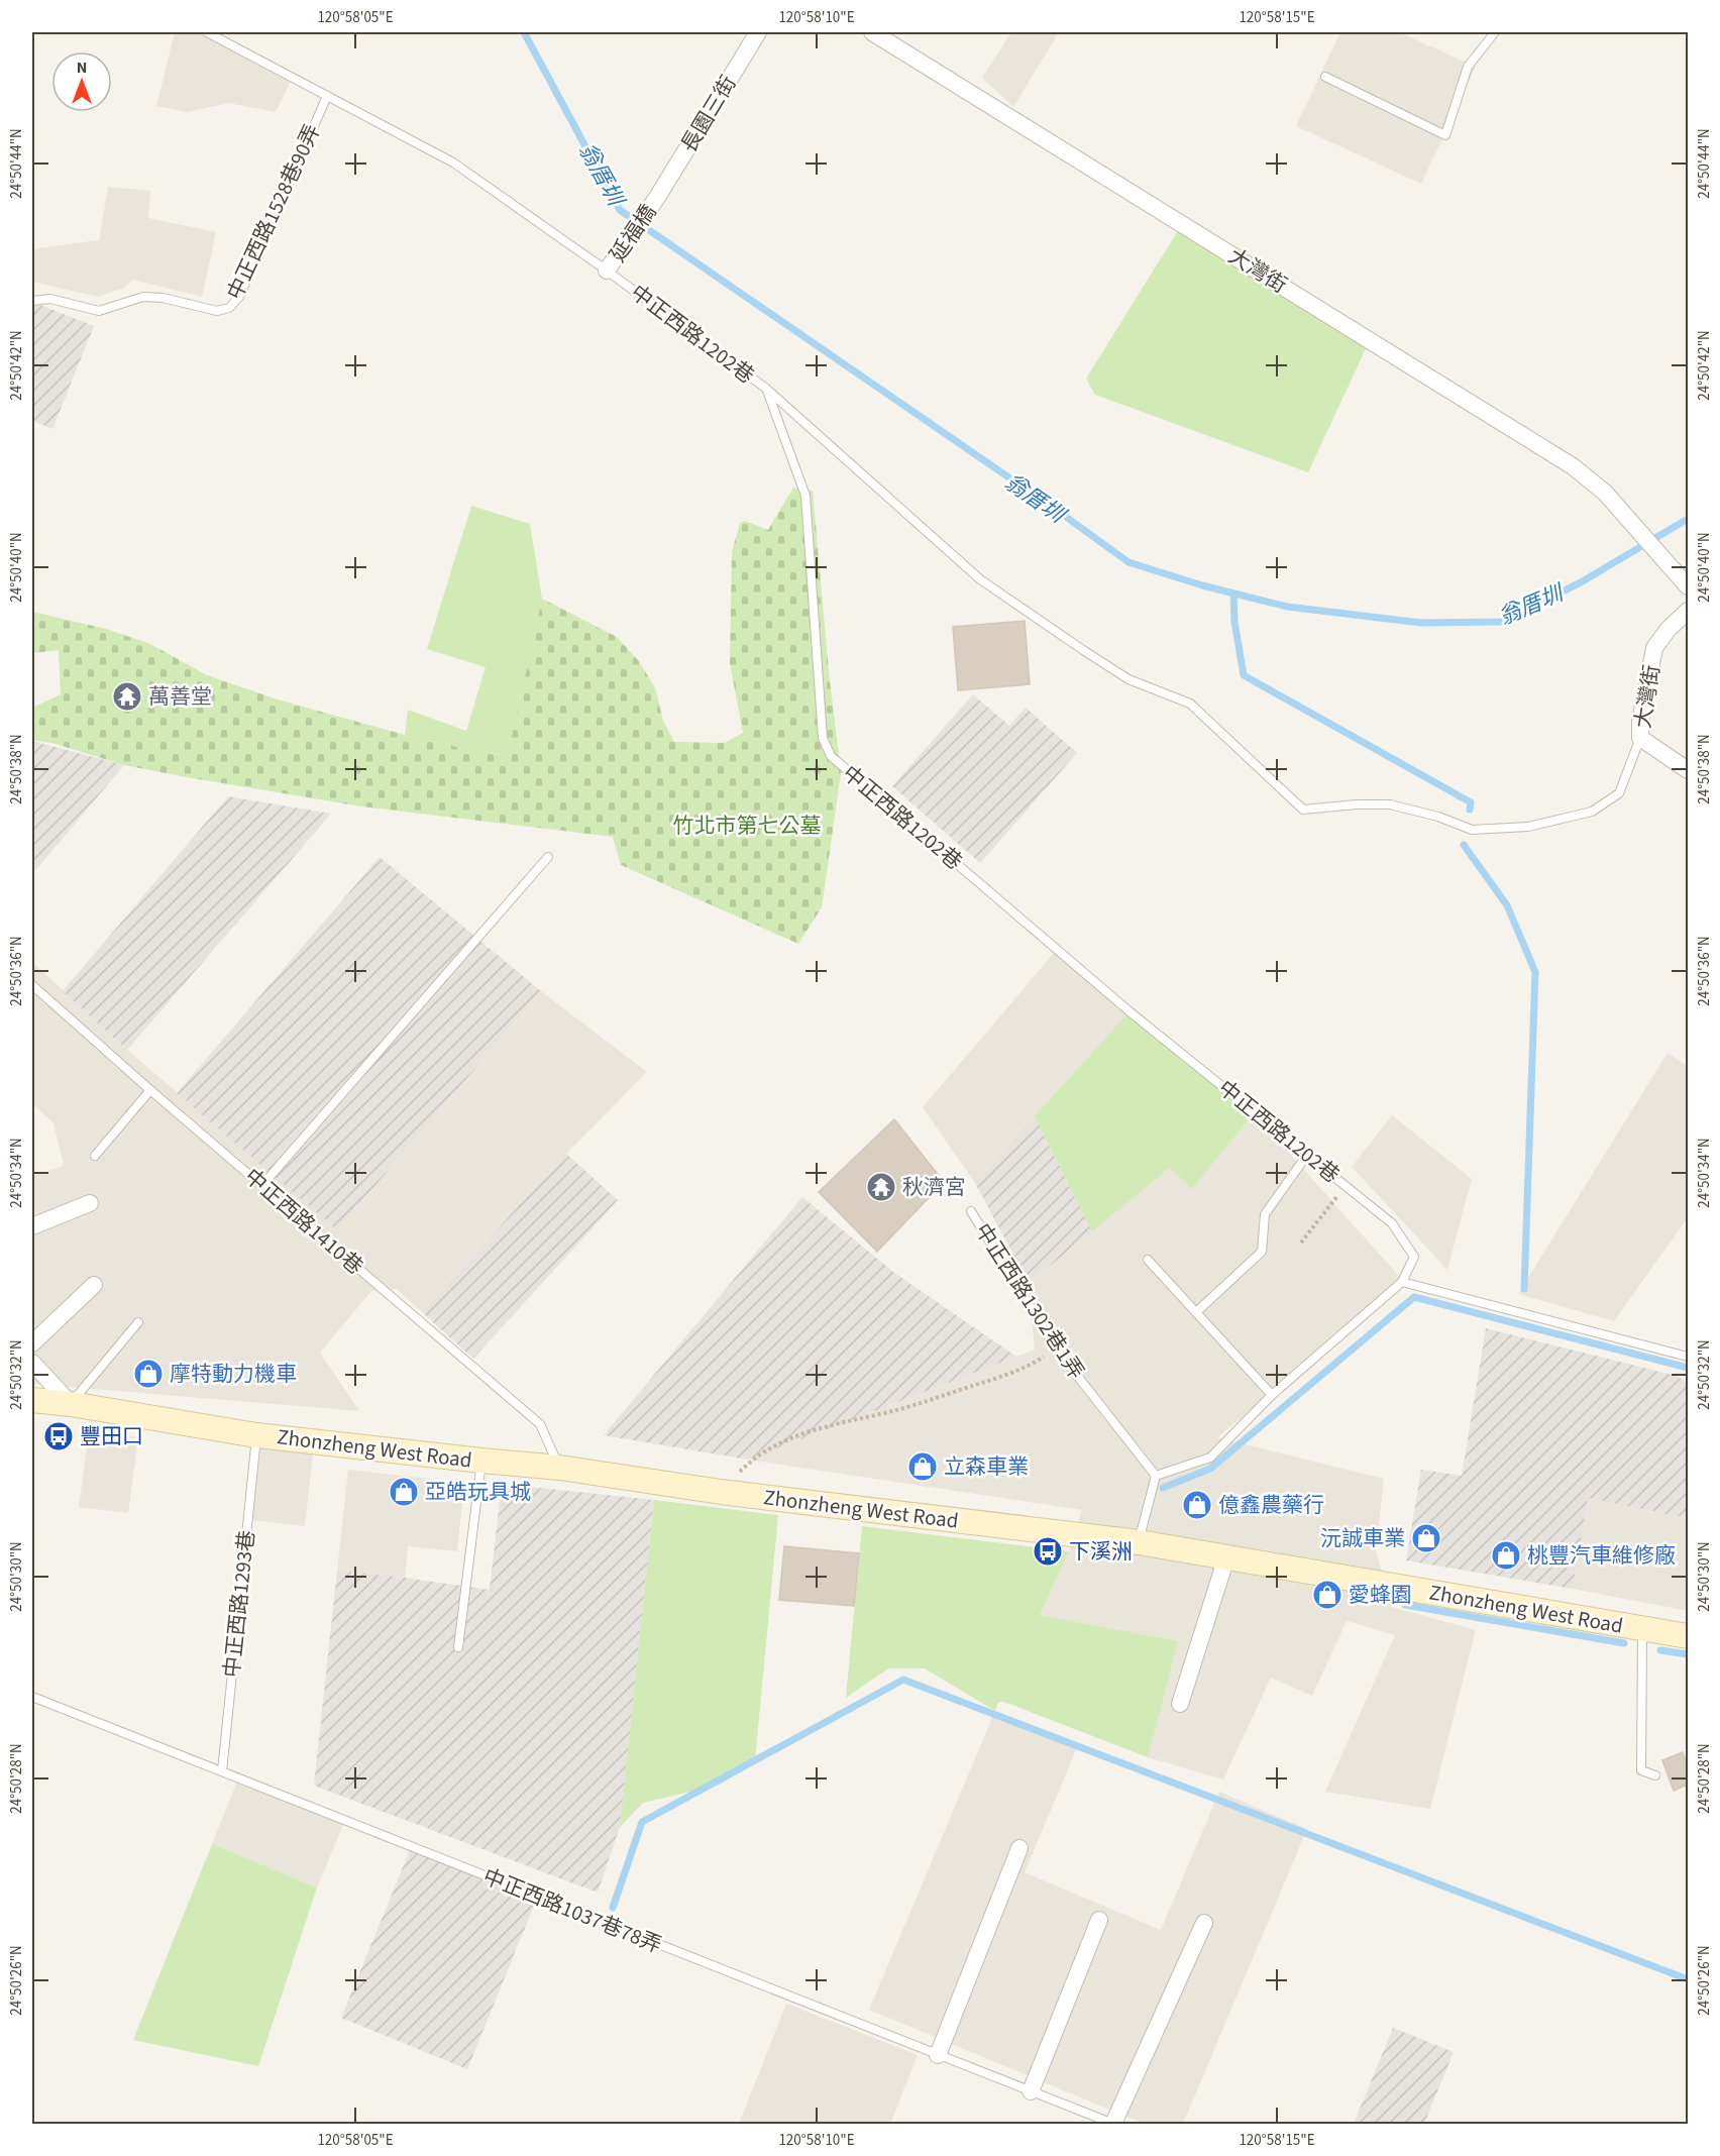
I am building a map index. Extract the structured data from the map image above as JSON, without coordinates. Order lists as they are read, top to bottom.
{
  "streets": {
    "main road": ["Zhonzheng West Road"],
    "street": ["長園三街", "延福橋", "大灣街"],
    "lane": [
      "中正西路1528巷90弄",
      "中正西路1202巷",
      "中正西路1410巷",
      "中正西路1302巷1弄",
      "中正西路1293巷",
      "中正西路1037巷78弄"
    ]
  },
  "crossings": [
    ["長園三街", "延福橋"],
    ["中正西路1528巷90弄", "中正西路1202巷"],
    ["延福橋", "中正西路1202巷"],
    ["中正西路1410巷", "Zhonzheng West Road"],
    ["Zhonzheng West Road", "中正西路1293巷"],
    ["中正西路1293巷", "中正西路1037巷78弄"]
  ],
  "water": ["翁厝圳"],
  "parks": ["竹北市第七公墓"],
  "places": {
    "temple": ["萬善堂", "秋濟宮"],
    "shop": [
      "摩特動力機車",
      "立森車業",
      "亞皓玩具城",
      "億鑫農藥行",
      "沅誠車業",
      "桃豐汽車維修廠",
      "愛蜂園"
    ],
    "bus stop": ["豐田口", "下溪洲"]
  },
  "north": "top",
  "coordinates": [
    "120°58'05\"E",
    "120°58'10\"E",
    "120°58'15\"E",
    "24°50'44\"N",
    "24°50'42\"N",
    "24°50'40\"N",
    "24°50'38\"N",
    "24°50'36\"N",
    "24°50'34\"N",
    "24°50'32\"N",
    "24°50'30\"N",
    "24°50'28\"N",
    "24°50'26\"N"
  ]
}
